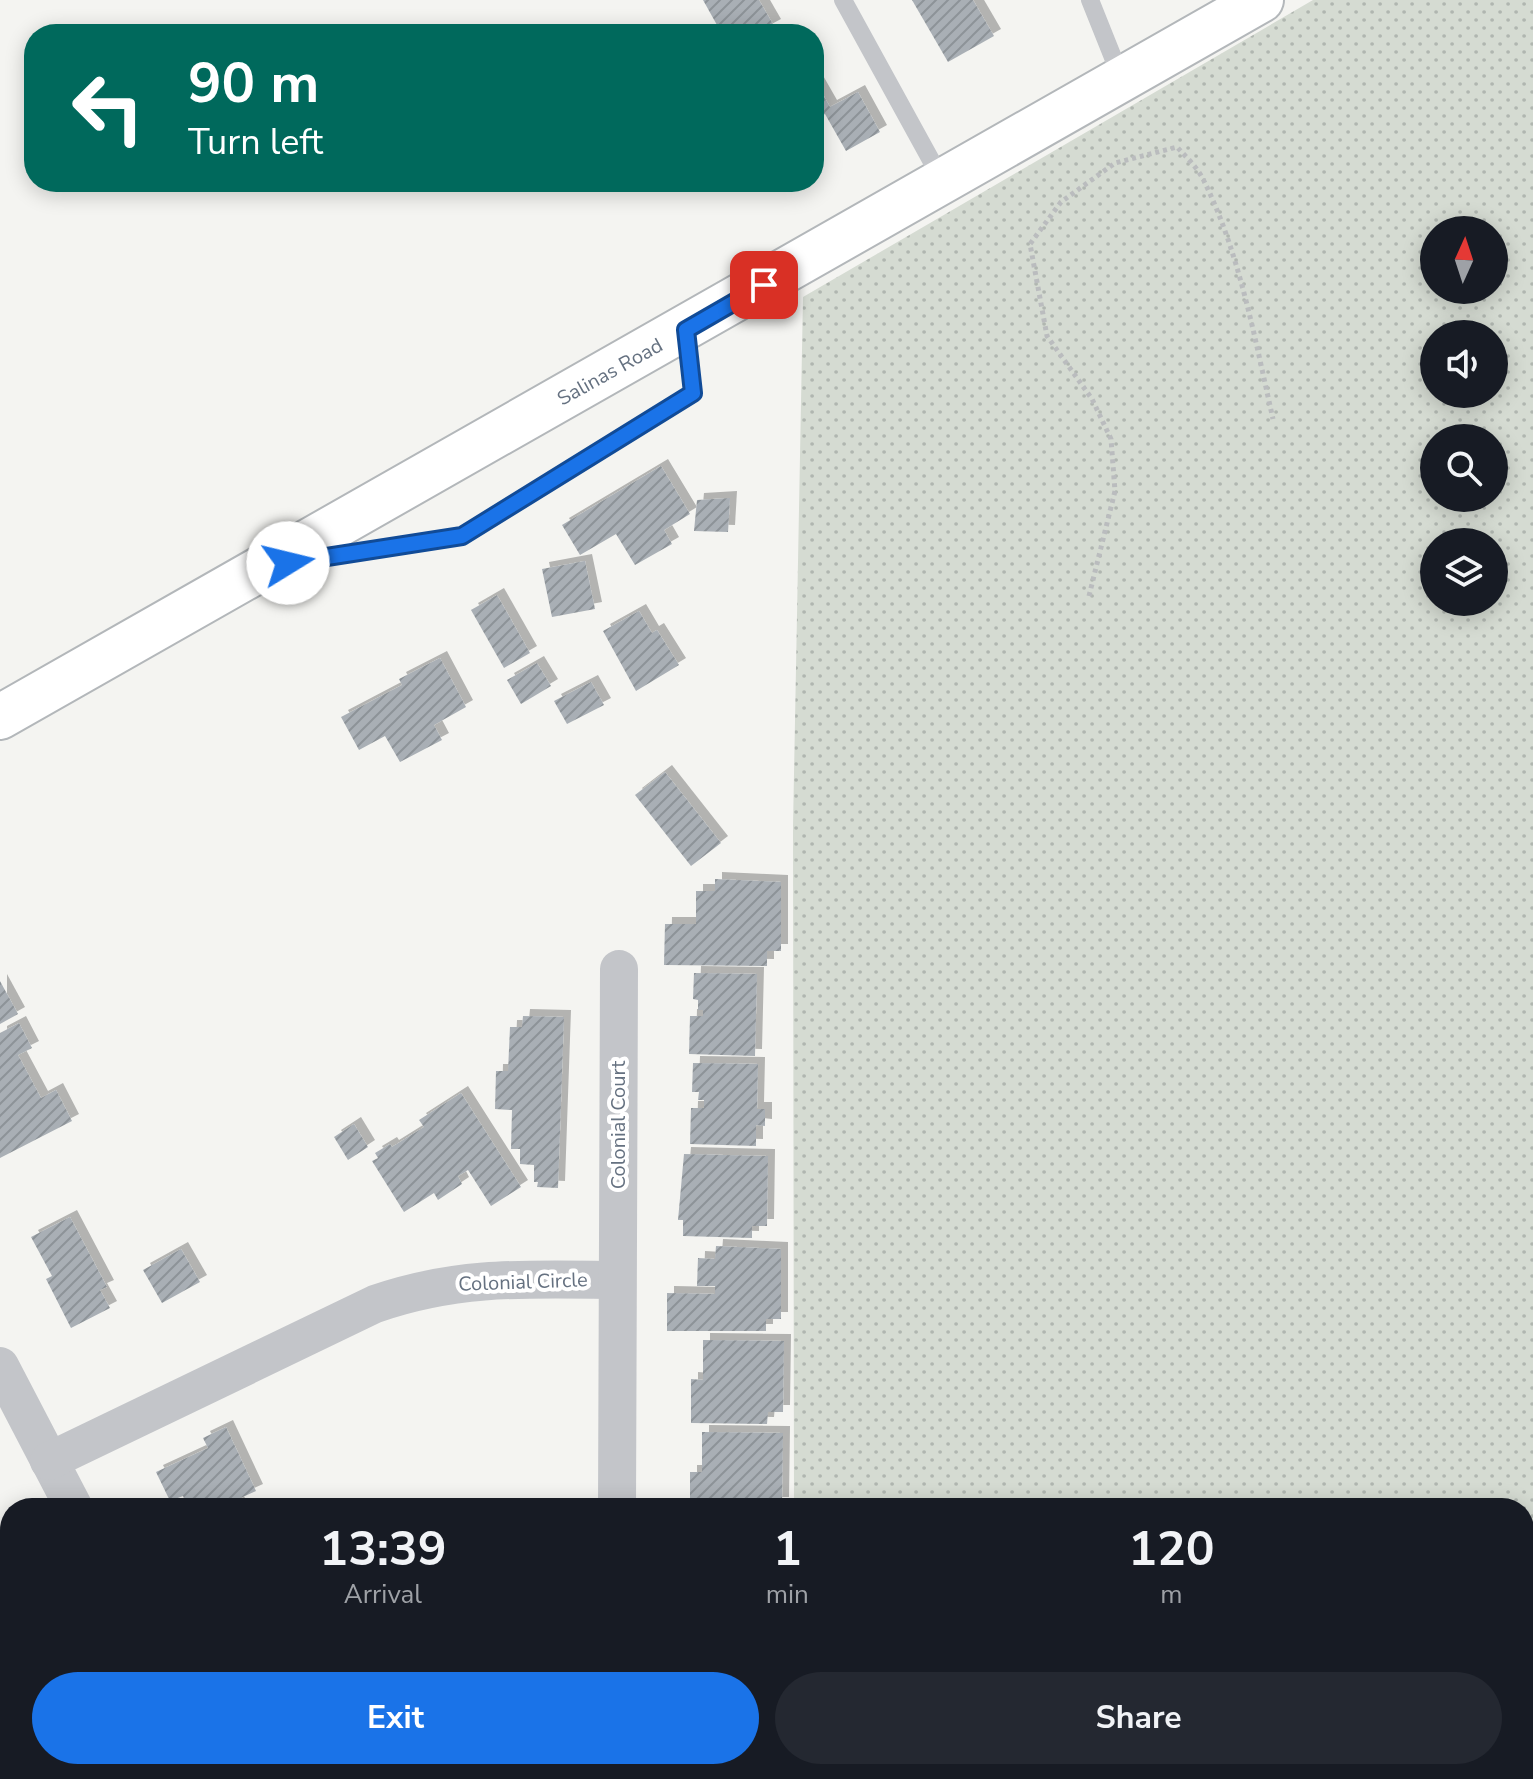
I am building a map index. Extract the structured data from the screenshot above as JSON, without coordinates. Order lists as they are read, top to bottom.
{
  "streets": {
    "main road": ["Salinas Road"],
    "street": ["Colonial Court", "Colonial Circle"]
  },
  "crossings": [
    ["Colonial Court", "Colonial Circle"]
  ],
  "north": "top",
  "page": {
    "turn": ["90 m", "Turn left"],
    "eta": [
      "13:39",
      "Arrival",
      "1",
      "min",
      "120",
      "m"
    ],
    "buttons": ["Exit", "Share"]
  }
}
